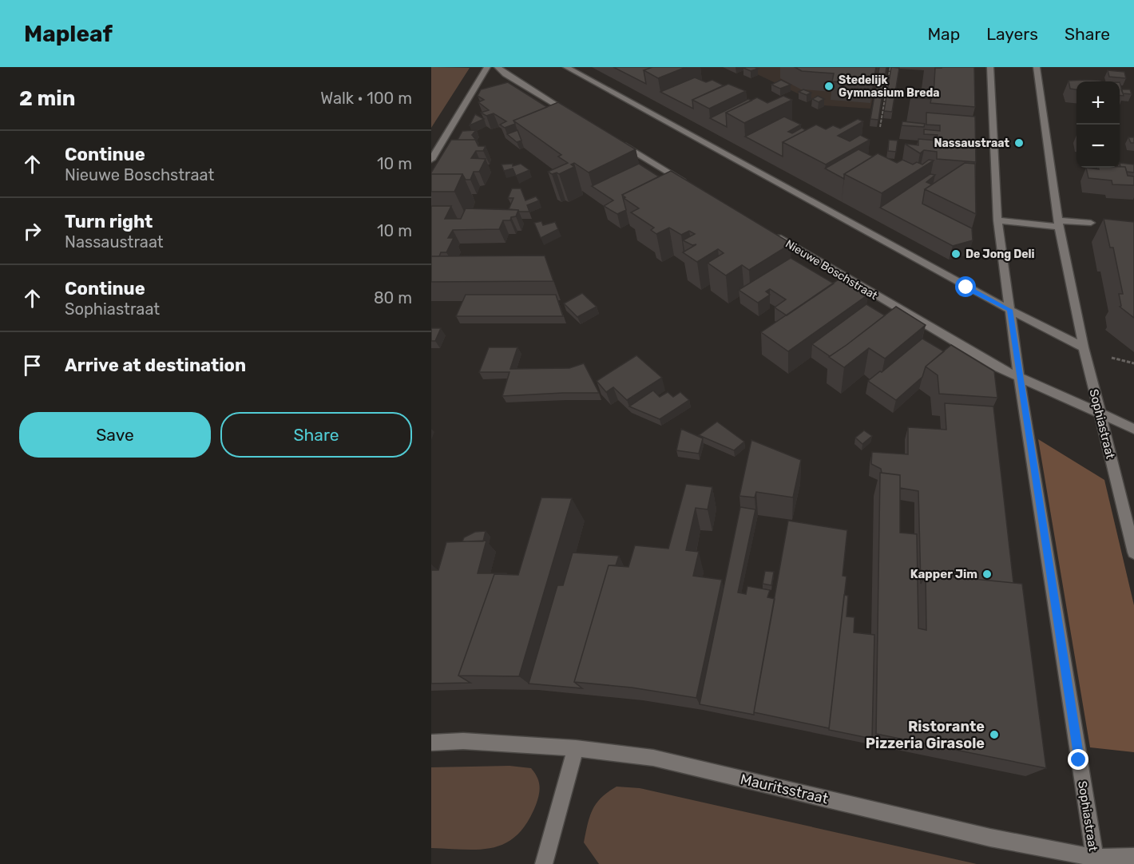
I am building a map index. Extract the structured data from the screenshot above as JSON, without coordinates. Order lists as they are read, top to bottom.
{
  "streets": {
    "street": ["Nieuwe Boschstraat", "Sophiastraat", "Mauritsstraat"]
  },
  "crossings": [
    ["Nieuwe Boschstraat", "Sophiastraat"],
    ["Sophiastraat", "Mauritsstraat"]
  ],
  "places": [
    "Stedelijk Gymnasium Breda",
    "Nassaustraat",
    "De Jong Deli",
    "Kapper Jim",
    "Ristorante Pizzeria Girasole"
  ],
  "page": {
    "header": "Mapleaf",
    "nav": ["Map", "Layers", "Share"],
    "heading": ["2 min", "Walk · 100 m"],
    "map_buttons": ["+", "−"],
    "list": [
      ["Continue", "Nieuwe Boschstraat", "10 m"],
      ["Turn right", "Nassaustraat", "10 m"],
      ["Continue", "Sophiastraat", "80 m"],
      "Arrive at destination"
    ],
    "buttons": ["Save", "Share"]
  }
}
